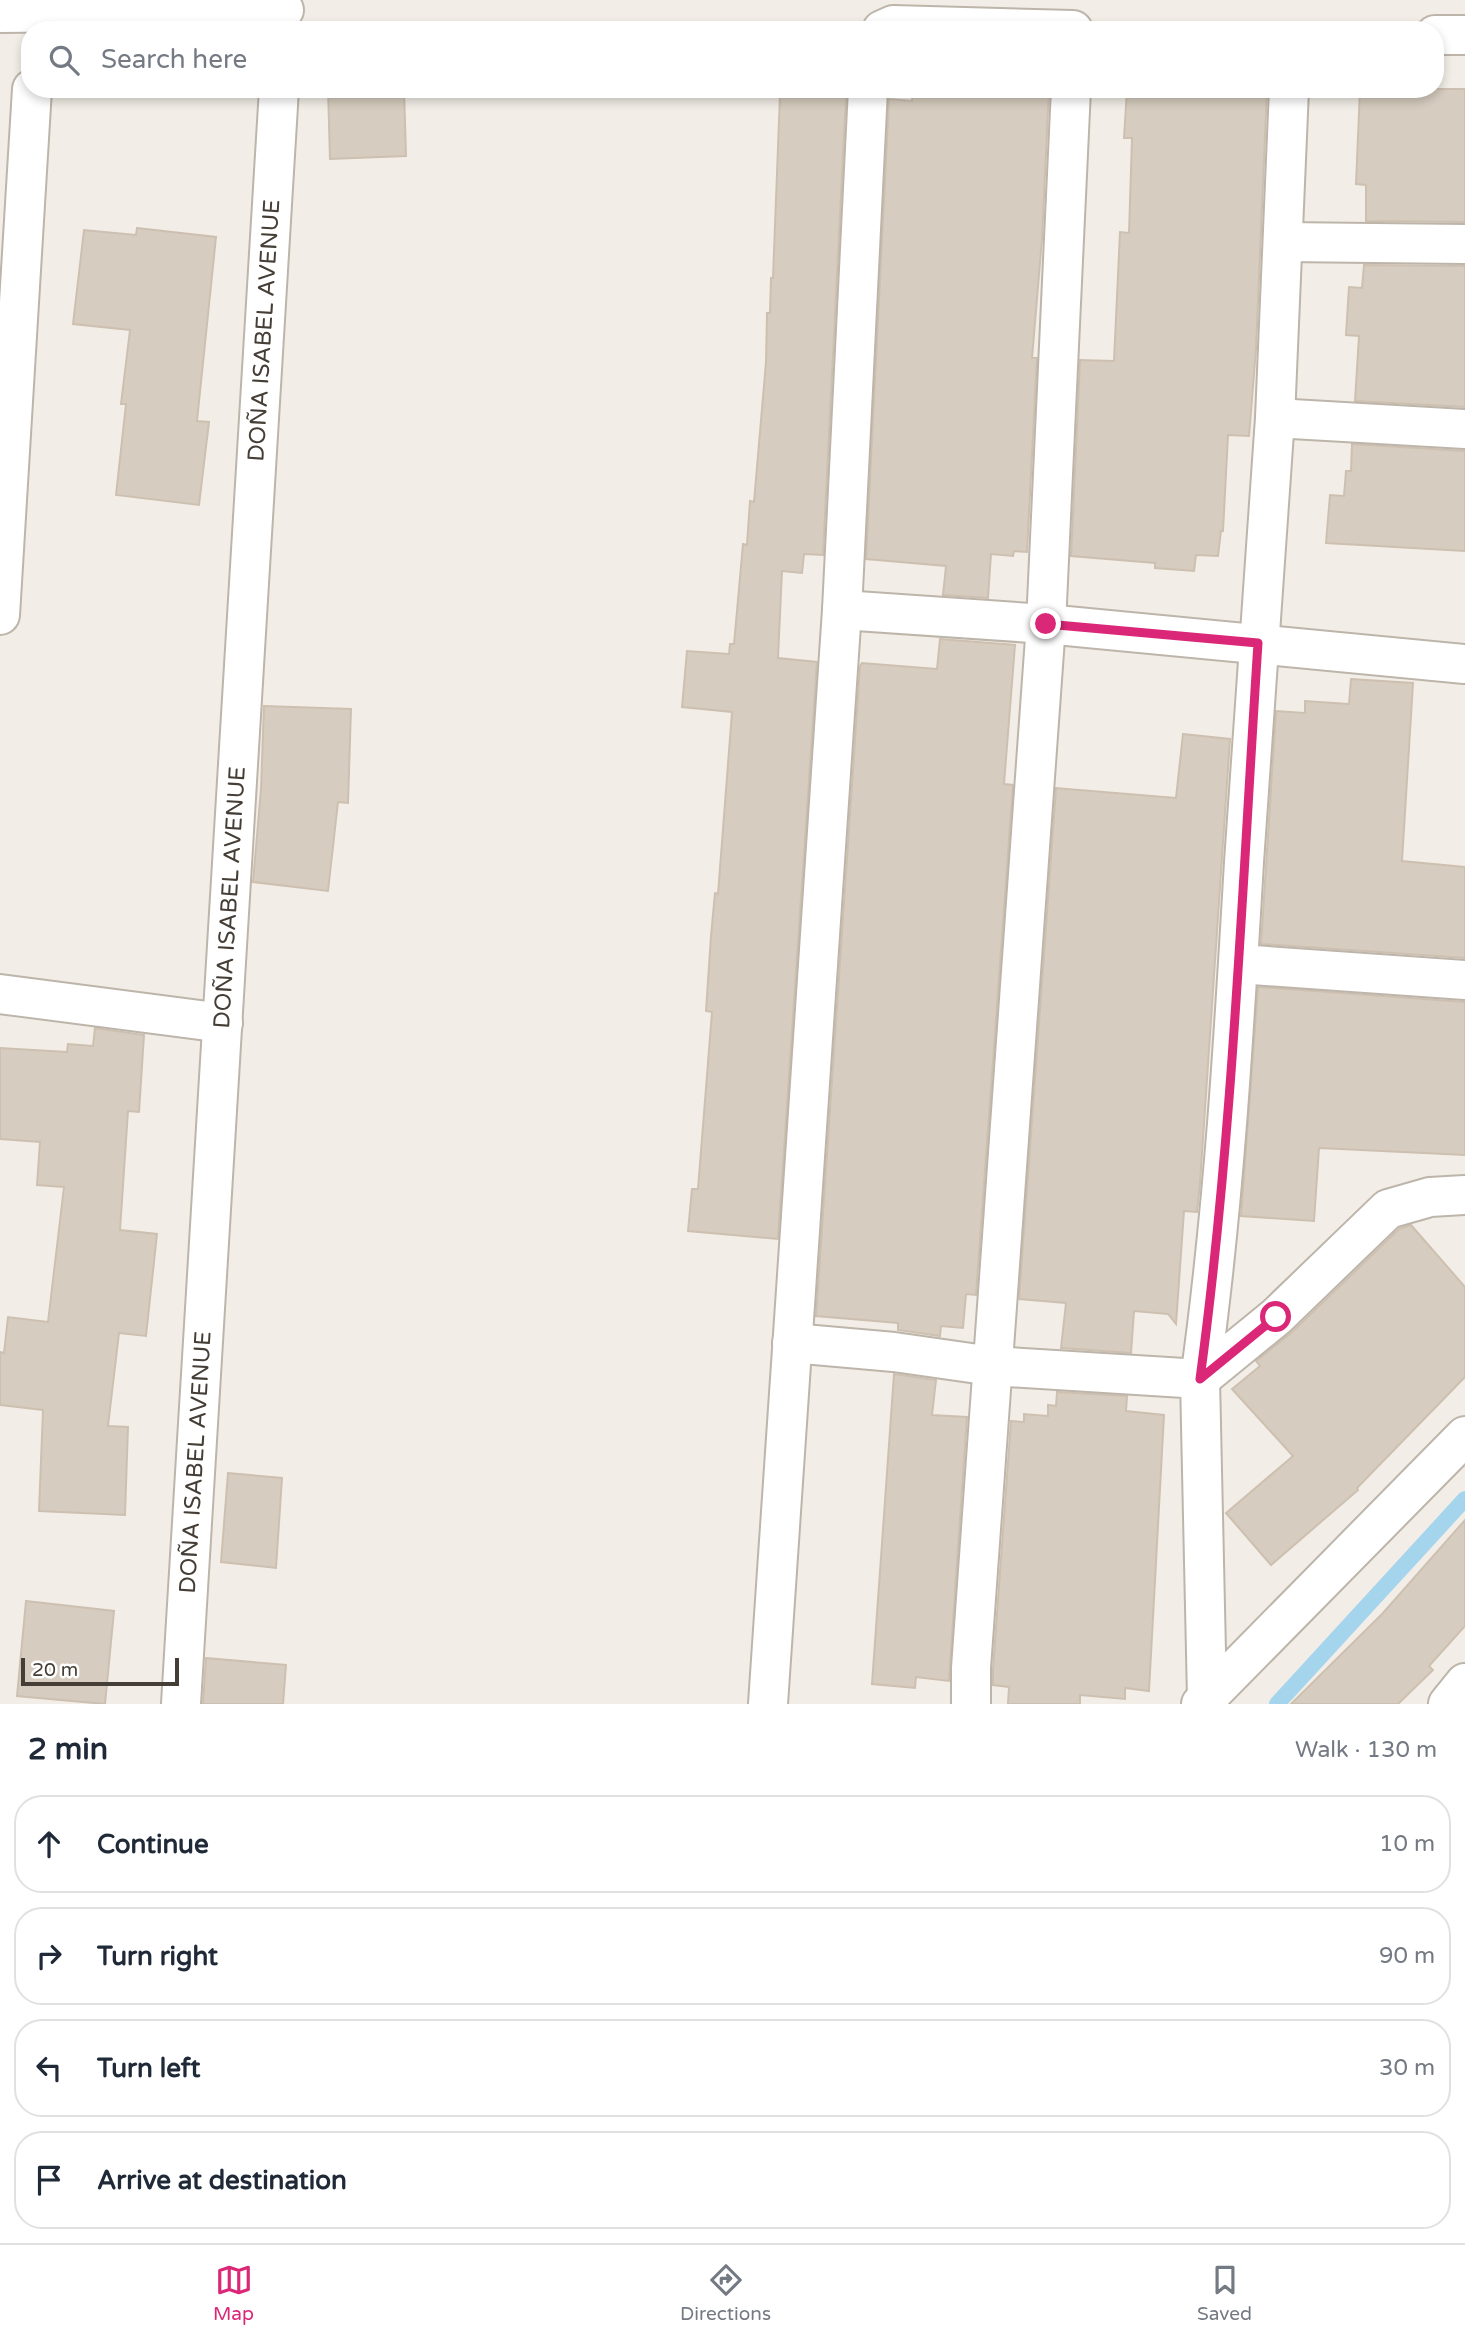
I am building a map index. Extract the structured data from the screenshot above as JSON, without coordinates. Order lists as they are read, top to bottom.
{
  "streets": {
    "street": ["DOÑA ISABEL AVENUE"]
  },
  "scale_bar": "20 m",
  "page": {
    "search": "Search here",
    "scale": "20 m",
    "heading": ["2 min", "Walk · 130 m"],
    "list": [
      ["Continue", "10 m"],
      ["Turn right", "90 m"],
      ["Turn left", "30 m"],
      "Arrive at destination"
    ],
    "nav": ["Map", "Directions", "Saved"]
  }
}
